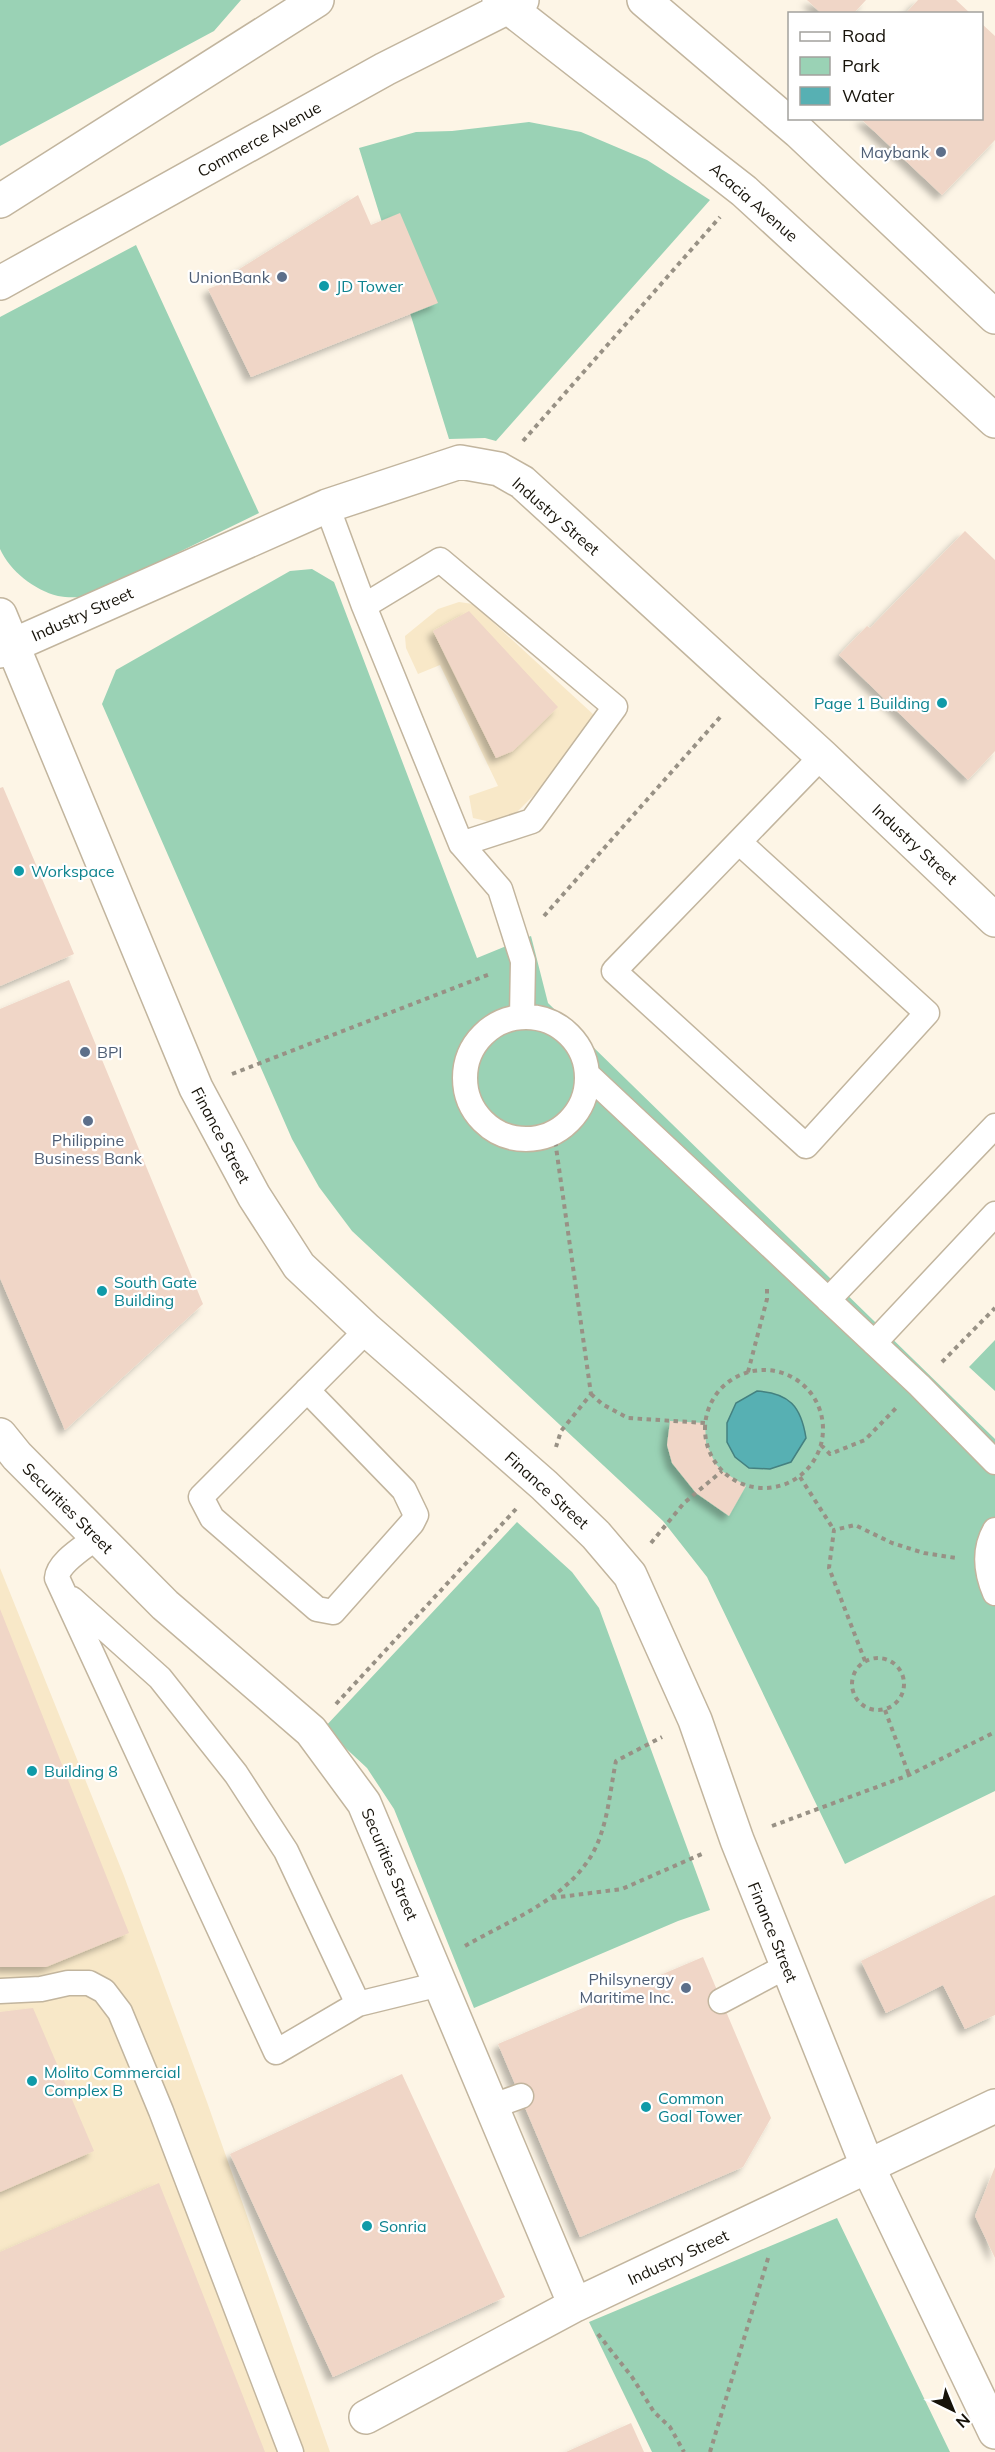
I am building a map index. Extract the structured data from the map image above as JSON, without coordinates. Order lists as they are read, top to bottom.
{
  "streets": {
    "street": [
      "Commerce Avenue",
      "Acacia Avenue",
      "Industry Street",
      "Finance Street",
      "Securities Street"
    ]
  },
  "crossings": [
    ["Commerce Avenue", "Acacia Avenue"],
    ["Industry Street", "Finance Street"],
    ["Industry Street", "Securities Street"]
  ],
  "places": [
    "Maybank",
    "UnionBank",
    "JD Tower",
    "Page 1 Building",
    "Workspace",
    "BPI",
    "Philippine Business Bank",
    "South Gate Building",
    "Building 8",
    "Philsynergy Maritime Inc.",
    "Molito Commercial Complex B",
    "Common Goal Tower",
    "Sonria"
  ],
  "legend": ["Road", "Park", "Water"],
  "north": "bottom right"
}
